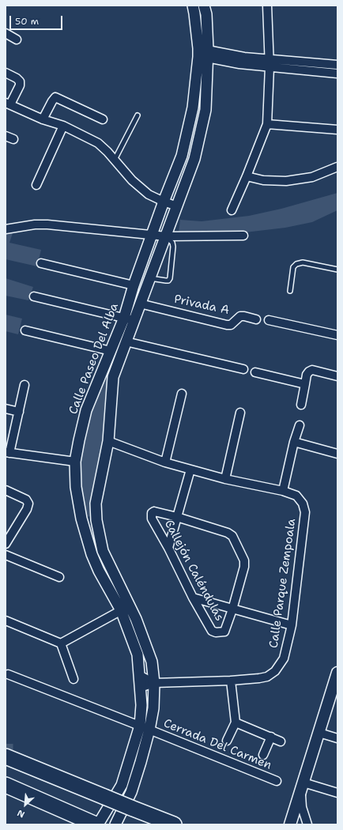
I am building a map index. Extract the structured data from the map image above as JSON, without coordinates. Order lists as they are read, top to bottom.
{
  "streets": {
    "street": [
      "Privada A",
      "Calle Paseo Del Alba",
      "Callejón Caléndulas",
      "Calle Parque Zempoala",
      "Cerrada Del Carmen"
    ]
  },
  "crossings": [
    ["Privada A", "Calle Paseo Del Alba"],
    ["Calle Paseo Del Alba", "Calle Parque Zempoala"],
    ["Calle Paseo Del Alba", "Cerrada Del Carmen"]
  ],
  "scale_bar": "50 m",
  "north": "bottom left"
}
